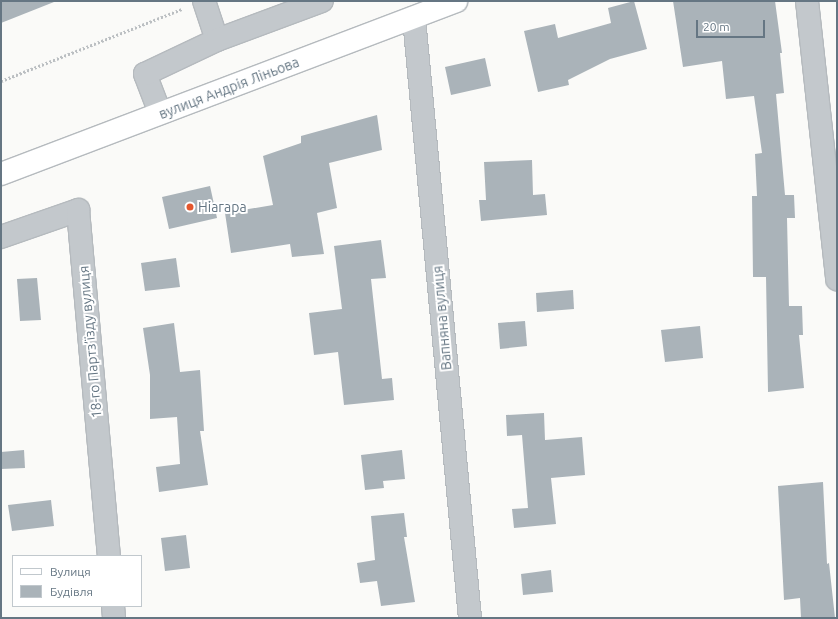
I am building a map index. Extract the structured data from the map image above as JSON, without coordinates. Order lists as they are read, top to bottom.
{
  "streets": {
    "main road": ["вулиця Андрія Ліньова"],
    "street": ["Вапняна вулиця", "18-го Партз’їзду вулиця"]
  },
  "crossings": [
    ["вулиця Андрія Ліньова", "Вапняна вулиця"]
  ],
  "places": ["Ніагара"],
  "legend": ["Вулиця", "Будівля"],
  "scale_bar": "20 m"
}
